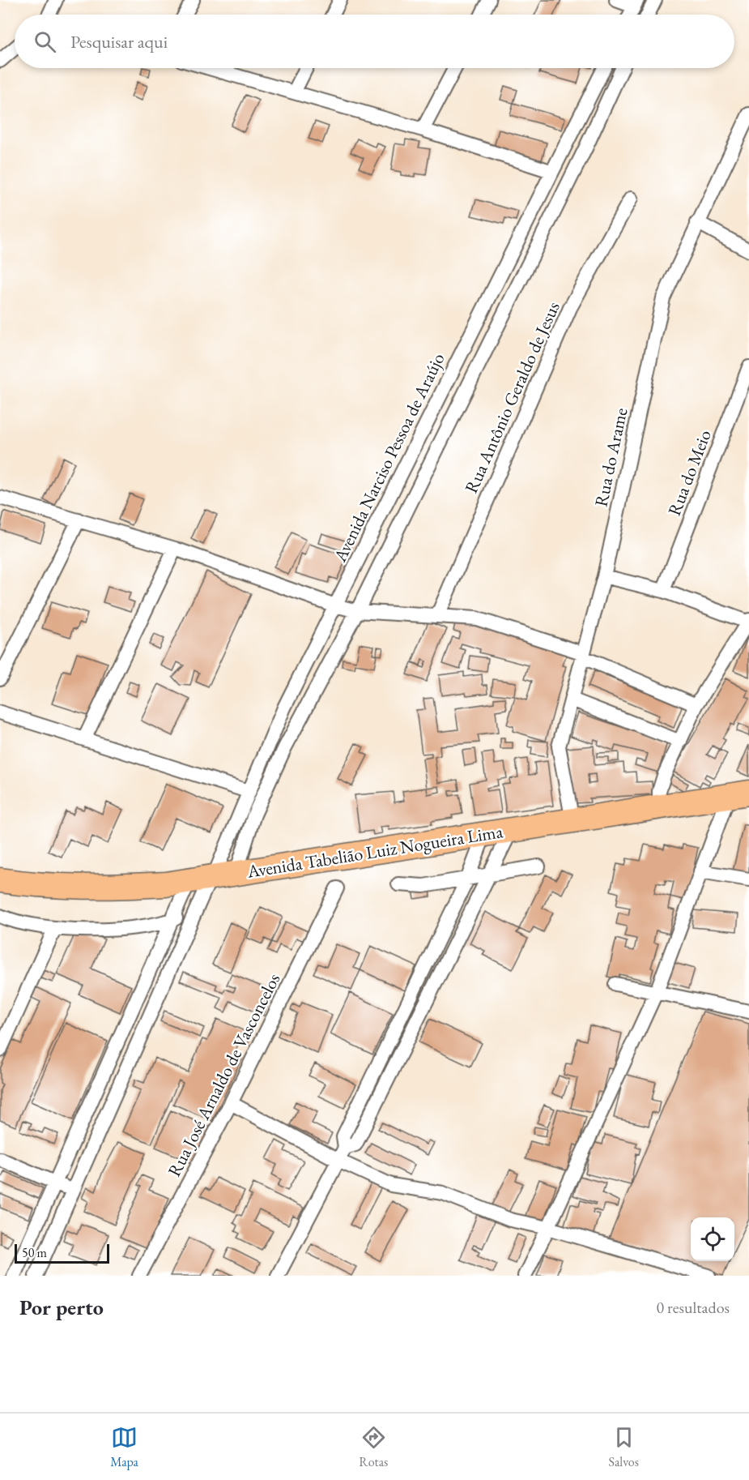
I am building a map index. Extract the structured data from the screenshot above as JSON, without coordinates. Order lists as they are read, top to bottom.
{
  "streets": {
    "highway": ["Avenida Tabelião Luiz Nogueira Lima"],
    "street": [
      "Rua Antônio Geraldo de Jesus",
      "Avenida Narciso Pessoa de Araújo",
      "Rua do Arame",
      "Rua do Meio",
      "Rua José Arnaldo de Vasconcelos"
    ]
  },
  "crossings": [
    ["Avenida Narciso Pessoa de Araújo", "Avenida Tabelião Luiz Nogueira Lima"],
    ["Rua do Arame", "Avenida Tabelião Luiz Nogueira Lima"]
  ],
  "scale_bar": "50 m",
  "page": {
    "search": "Pesquisar aqui",
    "scale": "50 m",
    "heading": ["Por perto", "0 resultados"],
    "nav": ["Mapa", "Rotas", "Salvos"]
  }
}
